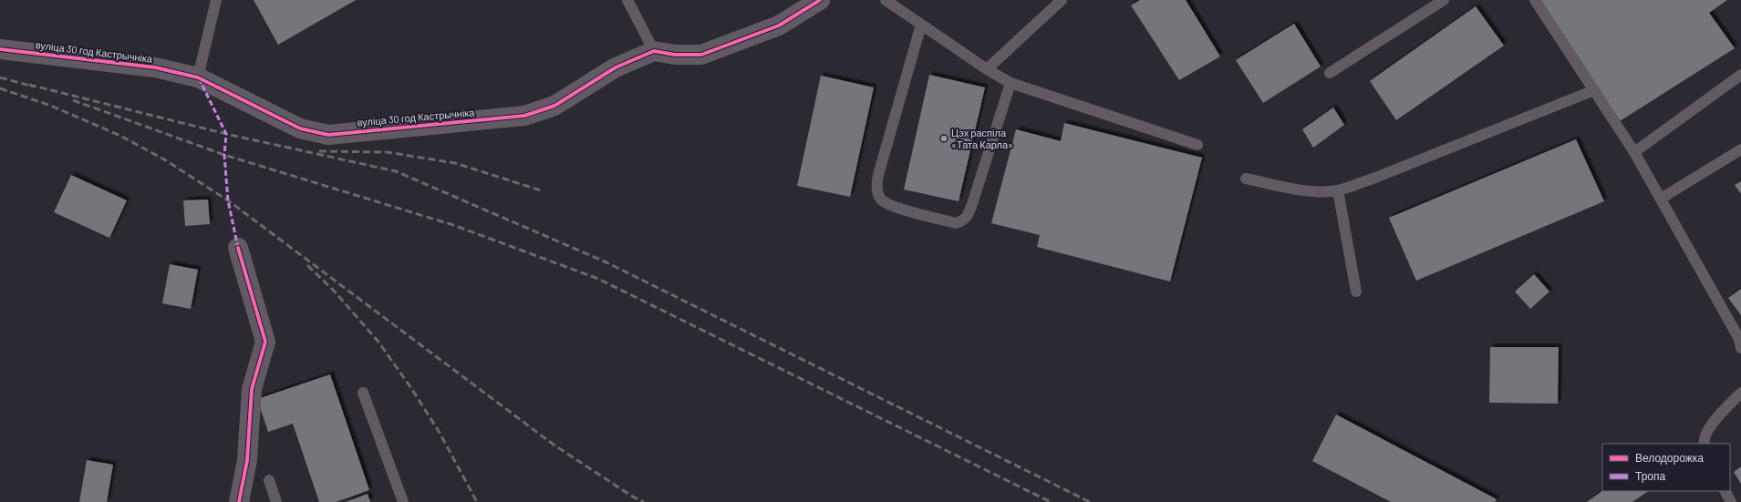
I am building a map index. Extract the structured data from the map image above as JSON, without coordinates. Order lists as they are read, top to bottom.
{
  "streets": {
    "street": ["вуліца 30 год Кастрычніка"]
  },
  "places": ["Цэх распіла «Тата Карла»"],
  "legend": ["Велодорожка", "Тропа"]
}
